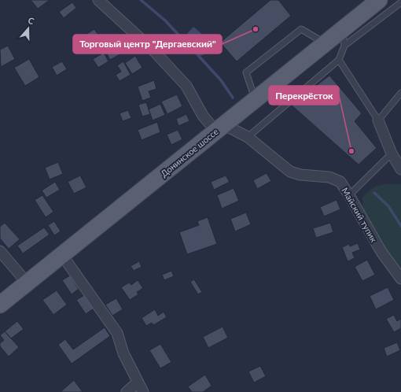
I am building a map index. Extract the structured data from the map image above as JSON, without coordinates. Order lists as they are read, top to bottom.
{
  "streets": {
    "main road": ["Донинское шоссе"],
    "street": ["Майский тупик"]
  },
  "crossings": [
    ["Донинское шоссе", "Майский тупик"]
  ],
  "places": ["Торговый центр \"Дергаевский\"", "Перекрёсток"],
  "north": "top"
}
